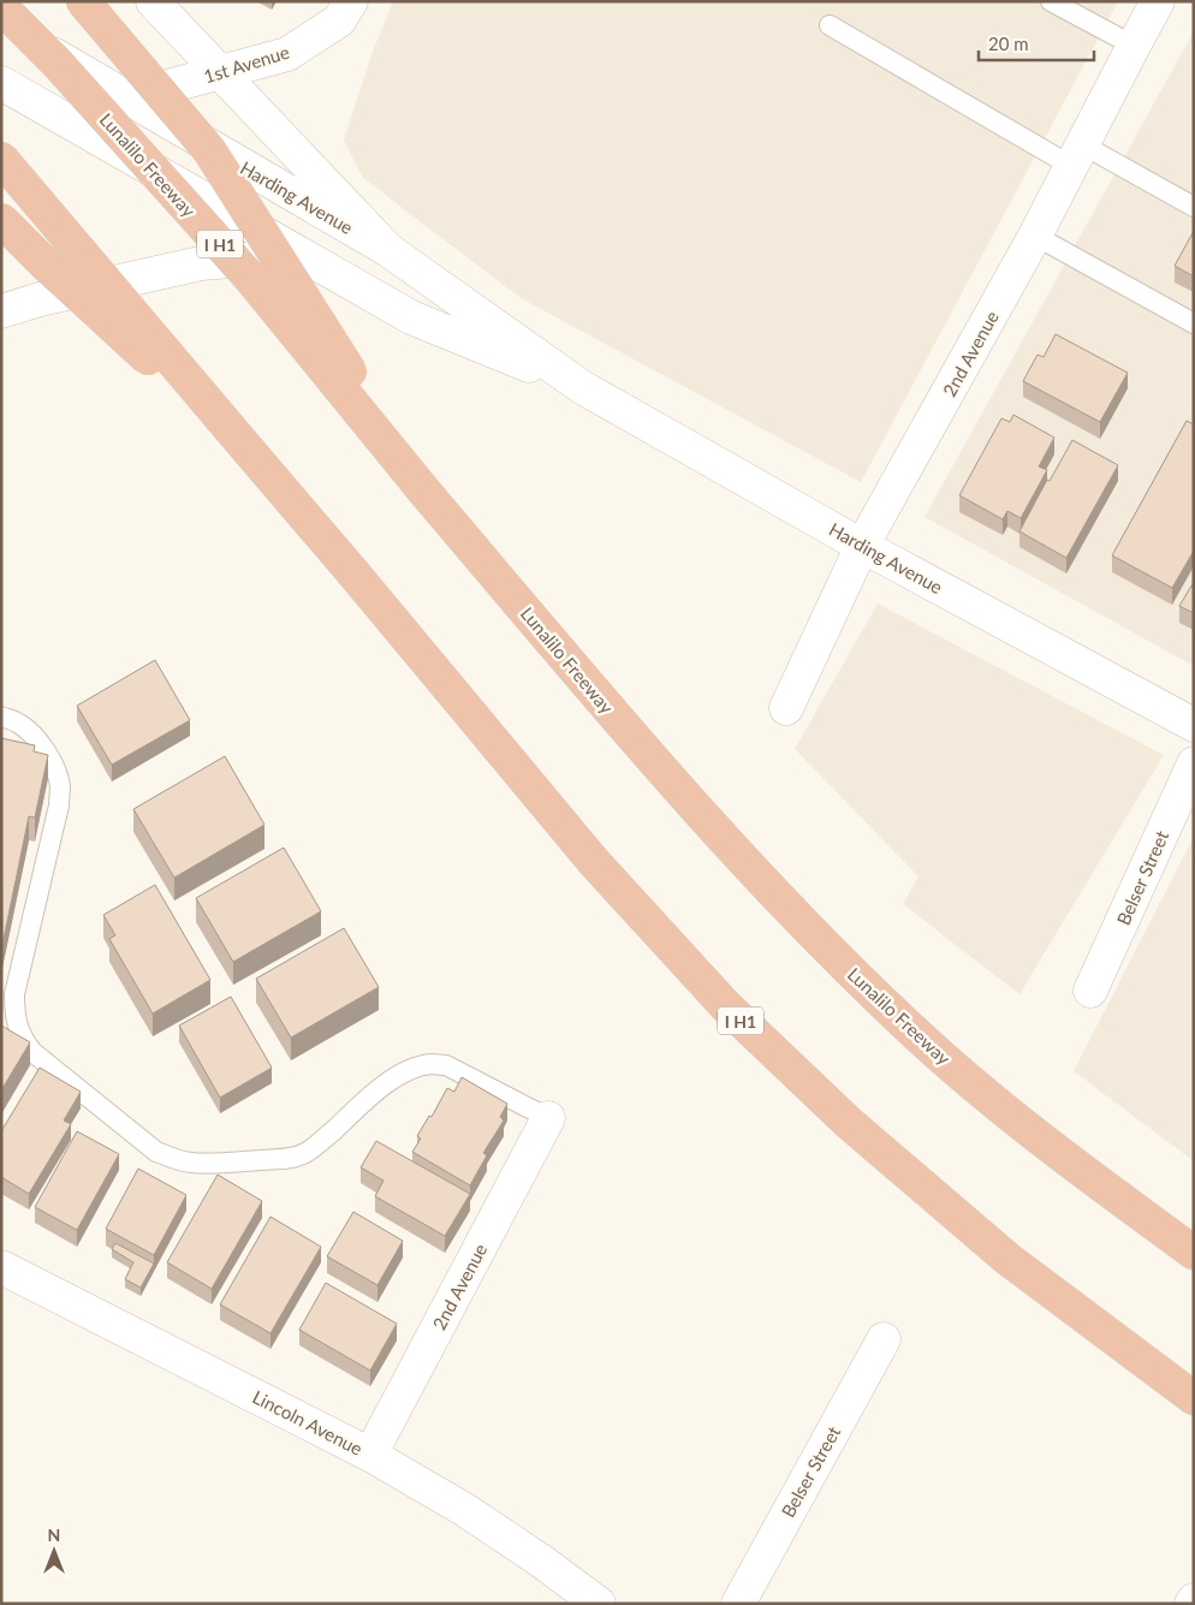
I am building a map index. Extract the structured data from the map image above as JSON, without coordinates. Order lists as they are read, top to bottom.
{
  "streets": {
    "highway": ["Lunalilo Freeway", "I H1"],
    "street": [
      "1st Avenue",
      "Harding Avenue",
      "2nd Avenue",
      "Belser Street",
      "Lincoln Avenue"
    ]
  },
  "crossings": [
    ["1st Avenue", "Harding Avenue"],
    ["Harding Avenue", "2nd Avenue"],
    ["2nd Avenue", "Lincoln Avenue"]
  ],
  "scale_bar": "20 m",
  "north": "top"
}
